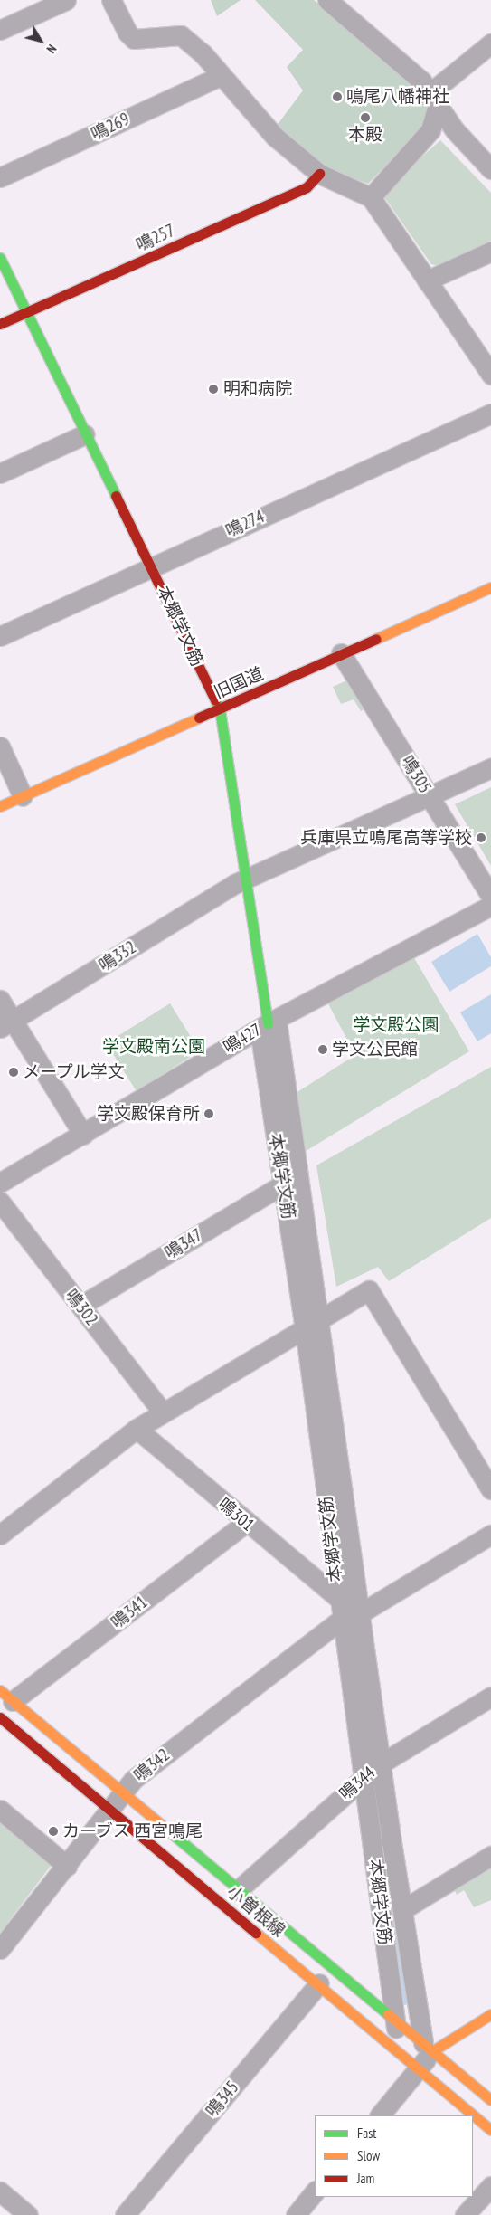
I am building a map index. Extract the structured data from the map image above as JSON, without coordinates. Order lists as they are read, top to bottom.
{
  "streets": {
    "street": [
      "鳴269",
      "鳴257",
      "鳴274",
      "本郷学文筋",
      "旧国道",
      "鳴305",
      "鳴332",
      "鳴427",
      "鳴347",
      "鳴302",
      "鳴301",
      "鳴341",
      "鳴342",
      "鳴344",
      "小曽根線",
      "鳴345"
    ]
  },
  "crossings": [
    ["鳴257", "本郷学文筋"],
    ["鳴274", "本郷学文筋"],
    ["本郷学文筋", "旧国道"],
    ["本郷学文筋", "鳴332"],
    ["本郷学文筋", "鳴427"],
    ["本郷学文筋", "鳴347"],
    ["本郷学文筋", "鳴301"],
    ["本郷学文筋", "鳴342"],
    ["本郷学文筋", "鳴344"],
    ["本郷学文筋", "小曽根線"],
    ["旧国道", "鳴305"],
    ["鳴305", "鳴332"],
    ["鳴347", "鳴302"],
    ["鳴301", "鳴341"],
    ["鳴341", "小曽根線"],
    ["鳴342", "小曽根線"],
    ["鳴344", "小曽根線"],
    ["小曽根線", "鳴345"]
  ],
  "parks": ["学文殿公園", "学文殿南公園"],
  "places": [
    "鳴尾八幡神社",
    "本殿",
    "明和病院",
    "兵庫県立鳴尾高等学校",
    "学文公民館",
    "メープル学文",
    "学文殿保育所",
    "カーブス 西宮鳴尾"
  ],
  "legend": ["Fast", "Slow", "Jam"],
  "north": "bottom right"
}
